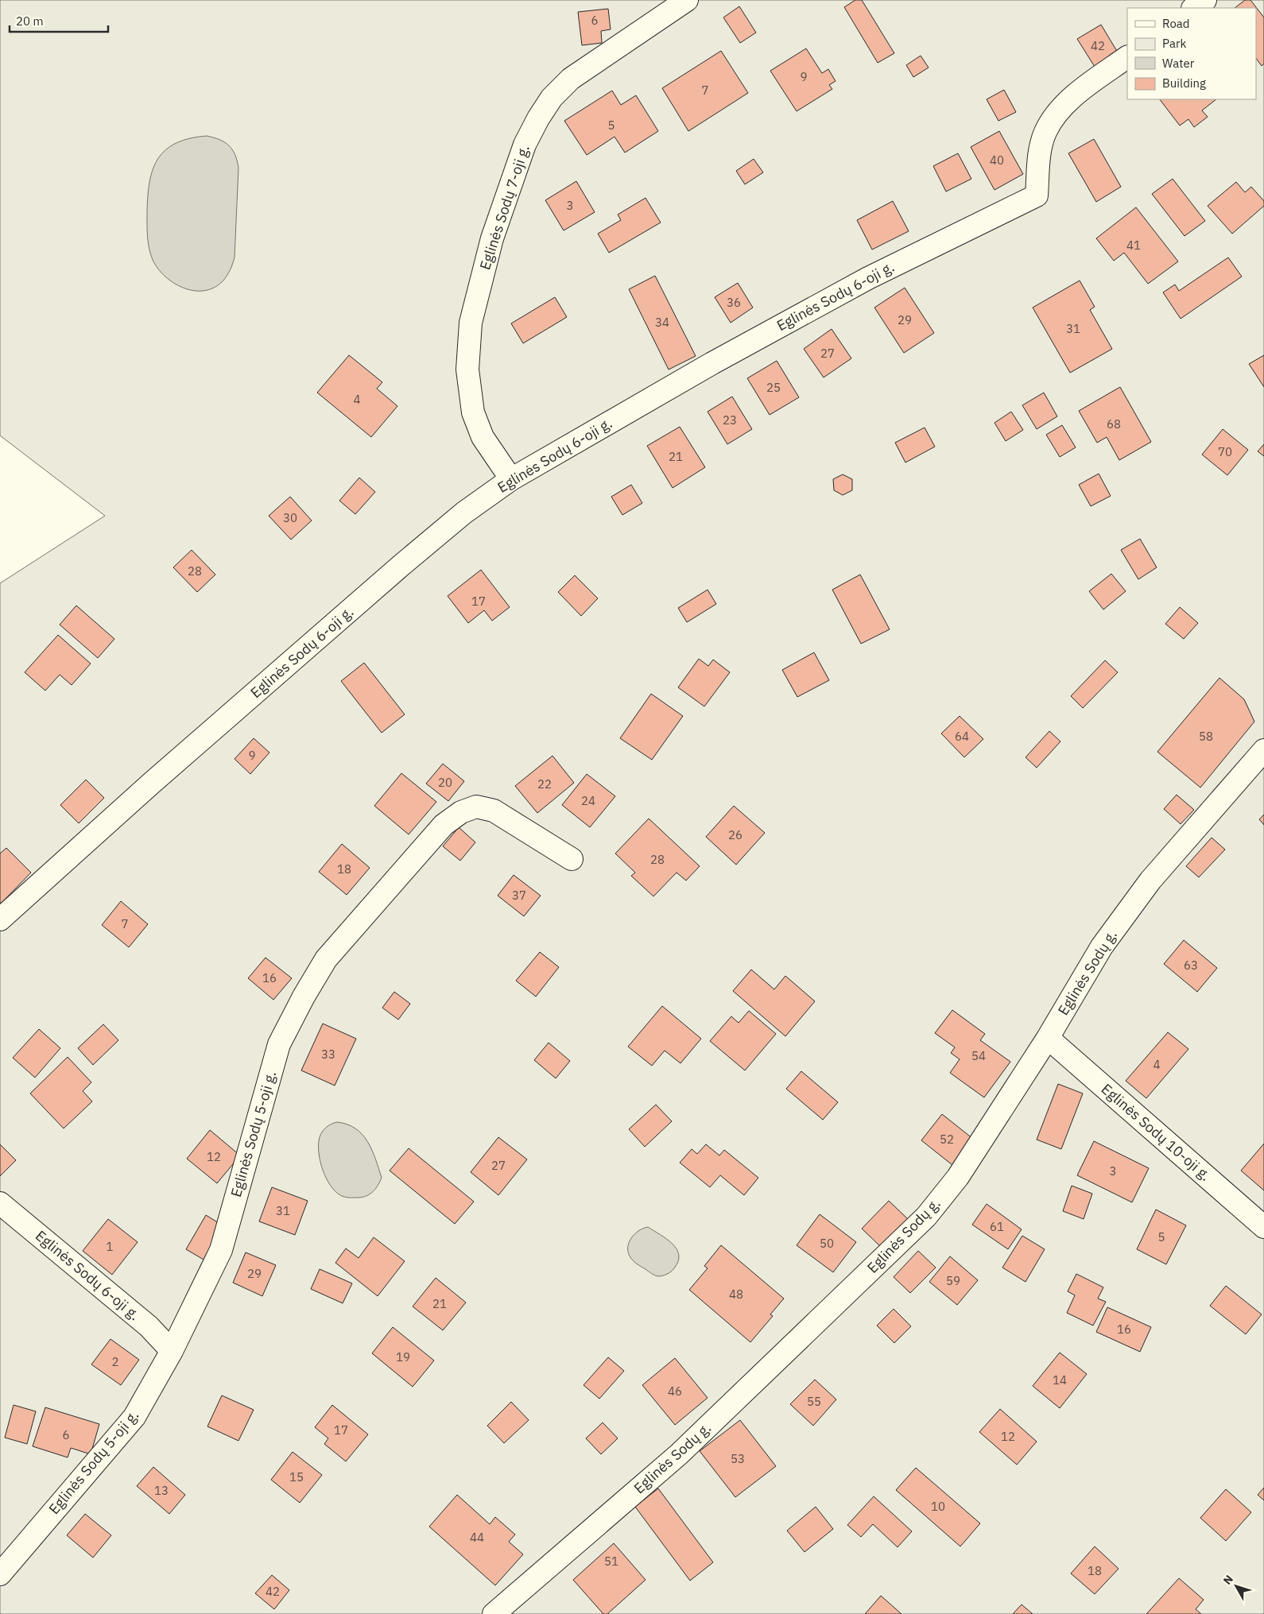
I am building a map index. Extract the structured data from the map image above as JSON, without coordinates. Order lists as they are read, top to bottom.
{
  "streets": {
    "street": [
      "Eglinės Sodų 7-oji g.",
      "Eglinės Sodų 6-oji g.",
      "Eglinės Sodų g.",
      "Eglinės Sodų 10-oji g.",
      "Eglinės Sodų 5-oji g."
    ]
  },
  "crossings": [
    ["Eglinės Sodų 7-oji g.", "Eglinės Sodų 6-oji g."],
    ["Eglinės Sodų 6-oji g.", "Eglinės Sodų 5-oji g."],
    ["Eglinės Sodų g.", "Eglinės Sodų 10-oji g."]
  ],
  "house_numbers": [
    "6",
    "42",
    "9",
    "7",
    "5",
    "40",
    "3",
    "41",
    "36",
    "29",
    "34",
    "31",
    "27",
    "25",
    "4",
    "23",
    "68",
    "70",
    "21",
    "30",
    "28",
    "17",
    "64",
    "58",
    "9",
    "20",
    "22",
    "24",
    "26",
    "28",
    "18",
    "37",
    "7",
    "63",
    "16",
    "33",
    "54",
    "4",
    "52",
    "12",
    "27",
    "3",
    "31",
    "61",
    "5",
    "50",
    "1",
    "29",
    "59",
    "48",
    "21",
    "16",
    "19",
    "2",
    "14",
    "46",
    "55",
    "17",
    "6",
    "12",
    "53",
    "15",
    "13",
    "10",
    "44",
    "51",
    "18",
    "42"
  ],
  "legend": [
    "Road",
    "Park",
    "Water",
    "Building"
  ],
  "scale_bar": "20 m",
  "north": "top left"
}
